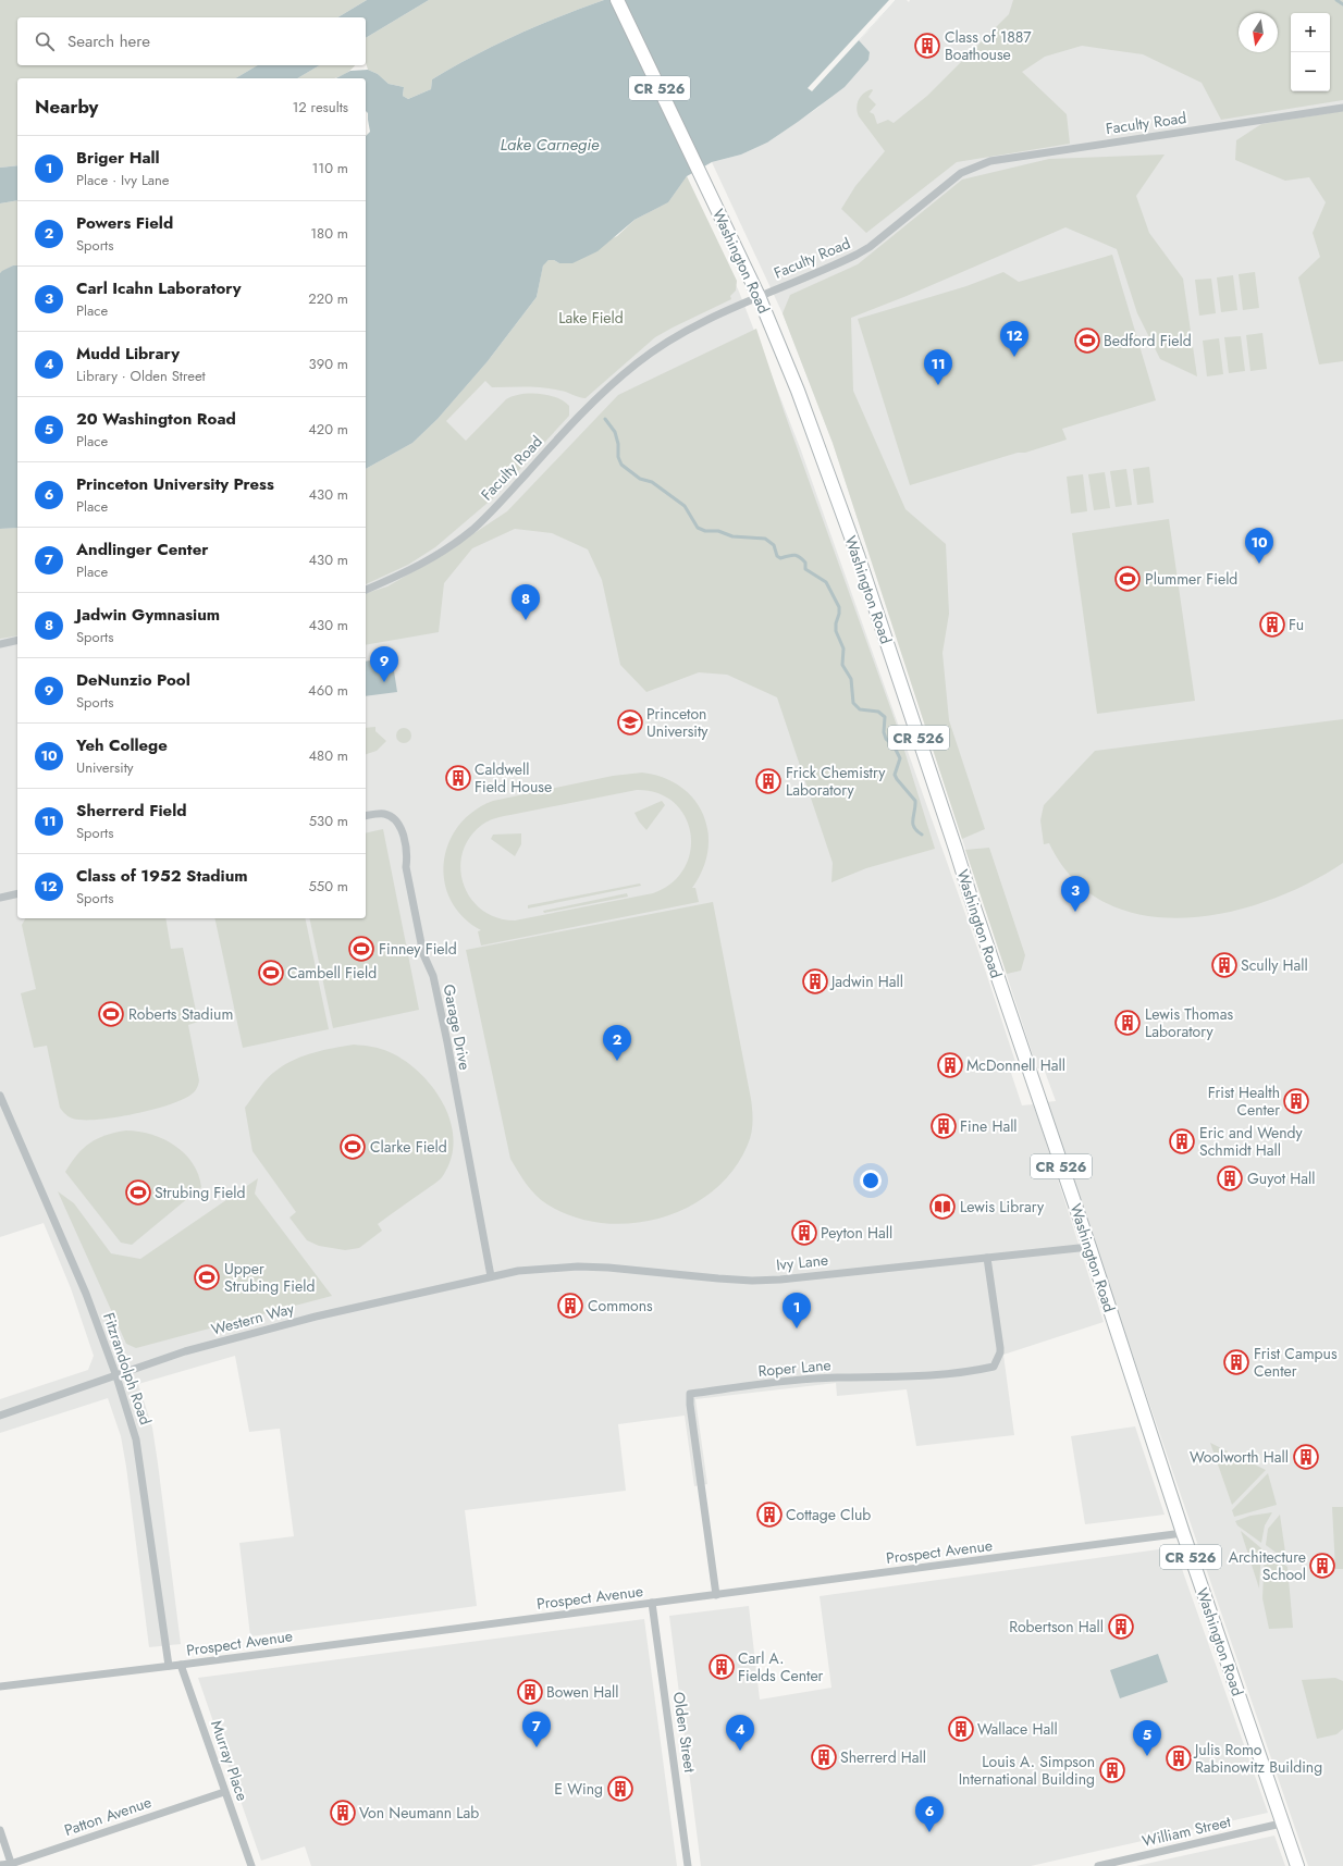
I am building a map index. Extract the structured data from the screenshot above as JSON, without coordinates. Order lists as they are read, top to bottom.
{
  "streets": {
    "main road": ["CR 526", "Washington Road"],
    "street": [
      "Faculty Road",
      "Garage Drive",
      "Ivy Lane",
      "Western Way",
      "Roper Lane",
      "Fitzrandolph Road",
      "Prospect Avenue",
      "Olden Street",
      "Murray Place",
      "Patton Avenue",
      "William Street"
    ]
  },
  "crossings": [
    ["Faculty Road", "Washington Road"],
    ["Washington Road", "Ivy Lane"],
    ["Washington Road", "Prospect Avenue"],
    ["Washington Road", "William Street"],
    ["Garage Drive", "Western Way"],
    ["Ivy Lane", "Western Way"],
    ["Ivy Lane", "Roper Lane"],
    ["Western Way", "Fitzrandolph Road"],
    ["Roper Lane", "Prospect Avenue"],
    ["Fitzrandolph Road", "Prospect Avenue"],
    ["Prospect Avenue", "Olden Street"],
    ["Prospect Avenue", "Murray Place"],
    ["Murray Place", "Patton Avenue"]
  ],
  "water": ["Lake Carnegie"],
  "parks": ["Lake Field"],
  "places": {
    "building": [
      "Class of 1887 Boathouse",
      "Fu",
      "Caldwell Field House",
      "Frick Chemistry Laboratory",
      "Scully Hall",
      "Jadwin Hall",
      "Lewis Thomas Laboratory",
      "McDonnell Hall",
      "Frist Health Center",
      "Fine Hall",
      "Eric and Wendy Schmidt Hall",
      "Guyot Hall",
      "Peyton Hall",
      "Commons",
      "Frist Campus Center",
      "Woolworth Hall",
      "Cottage Club",
      "Architecture School",
      "Robertson Hall",
      "Carl A. Fields Center",
      "Bowen Hall",
      "Wallace Hall",
      "Sherrerd Hall",
      "Julis Romo Rabinowitz Building",
      "Louis A. Simpson International Building",
      "E Wing",
      "Von Neumann Lab"
    ],
    "sports": [
      "Bedford Field",
      "Plummer Field",
      "Finney Field",
      "Cambell Field",
      "Roberts Stadium",
      "Clarke Field",
      "Strubing Field",
      "Upper Strubing Field"
    ],
    "school or university": ["Princeton University"],
    "library": ["Lewis Library"]
  },
  "north": "bottom",
  "page": {
    "map_buttons": ["+", "−"],
    "search": "Search here",
    "heading": ["Nearby", "12 results"],
    "list": [
      {
        "mark": "1",
        "name": "Briger Hall",
        "note": "Place · Ivy Lane",
        "value": "110 m"
      },
      {
        "mark": "2",
        "name": "Powers Field",
        "note": "Sports",
        "value": "180 m"
      },
      {
        "mark": "3",
        "name": "Carl Icahn Laboratory",
        "note": "Place",
        "value": "220 m"
      },
      {
        "mark": "4",
        "name": "Mudd Library",
        "note": "Library · Olden Street",
        "value": "390 m"
      },
      {
        "mark": "5",
        "name": "20 Washington Road",
        "note": "Place",
        "value": "420 m"
      },
      {
        "mark": "6",
        "name": "Princeton University Press",
        "note": "Place",
        "value": "430 m"
      },
      {
        "mark": "7",
        "name": "Andlinger Center",
        "note": "Place",
        "value": "430 m"
      },
      {
        "mark": "8",
        "name": "Jadwin Gymnasium",
        "note": "Sports",
        "value": "430 m"
      },
      {
        "mark": "9",
        "name": "DeNunzio Pool",
        "note": "Sports",
        "value": "460 m"
      },
      {
        "mark": "10",
        "name": "Yeh College",
        "note": "University",
        "value": "480 m"
      },
      {
        "mark": "11",
        "name": "Sherrerd Field",
        "note": "Sports",
        "value": "530 m"
      },
      {
        "mark": "12",
        "name": "Class of 1952 Stadium",
        "note": "Sports",
        "value": "550 m"
      }
    ],
    "pins": [
      "12",
      "11",
      "10",
      "8",
      "9",
      "3",
      "2",
      "1",
      "7",
      "4",
      "5",
      "6"
    ]
  }
}
